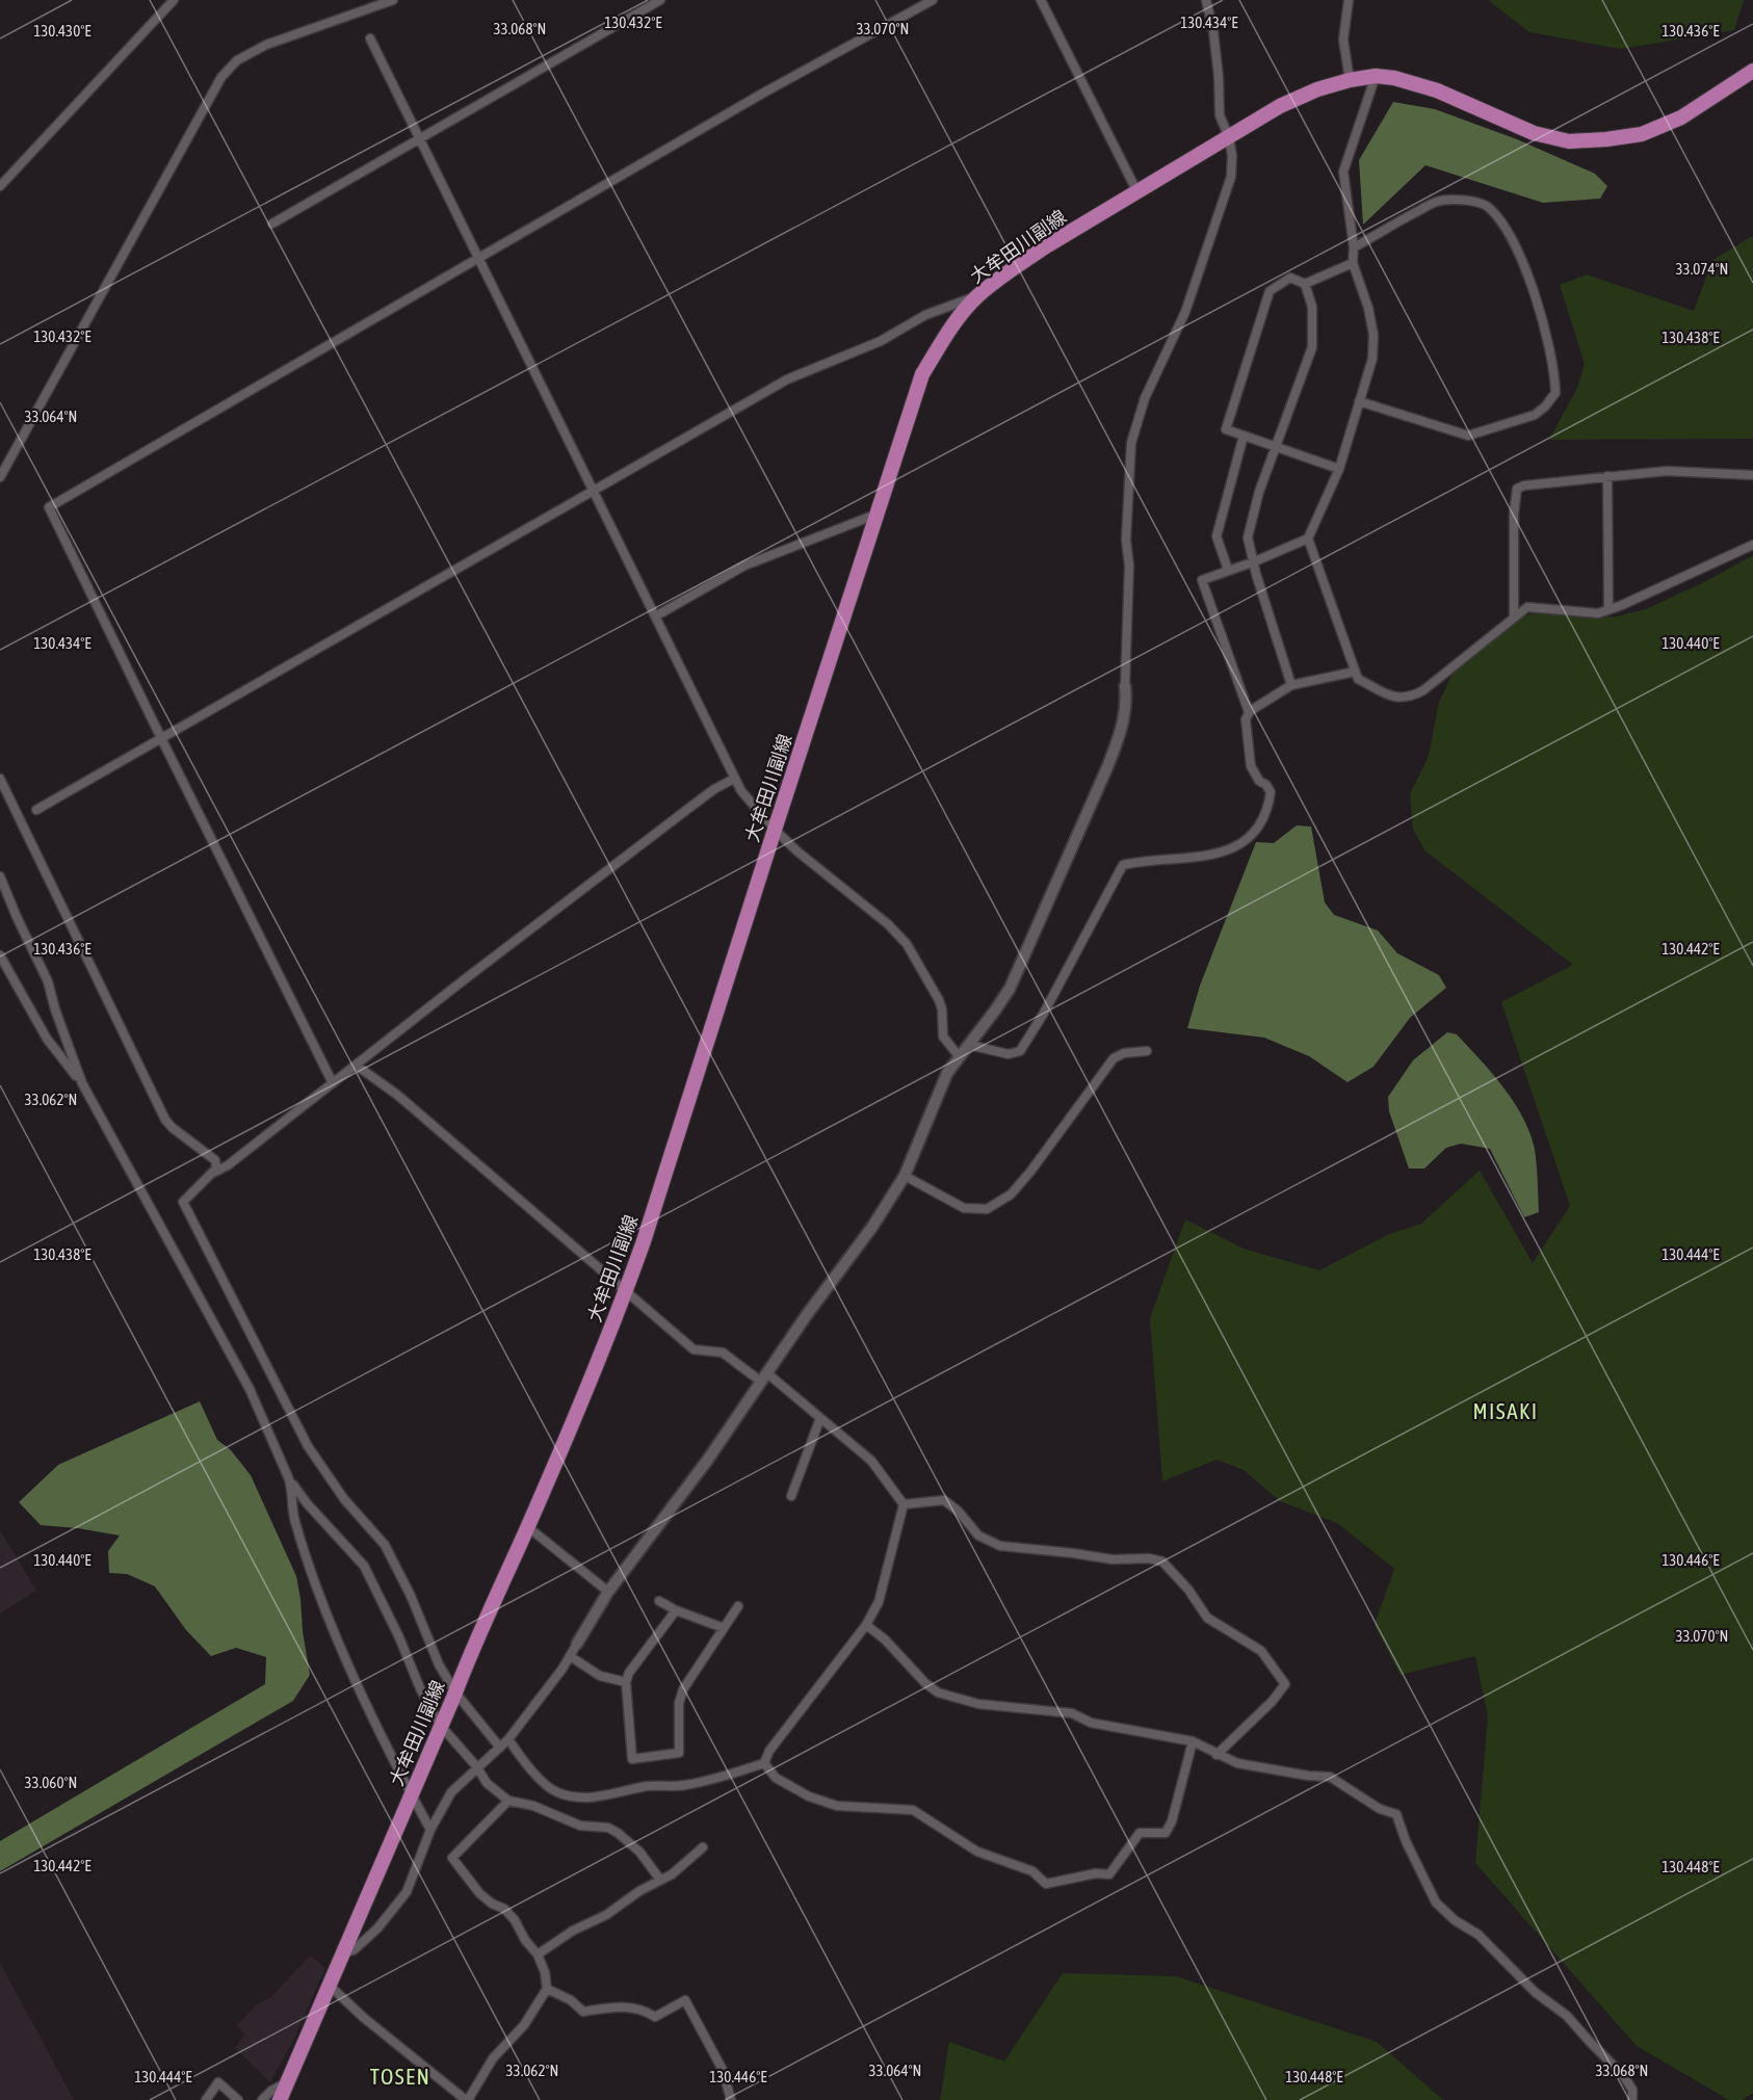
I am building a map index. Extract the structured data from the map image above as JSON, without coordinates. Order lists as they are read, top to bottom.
{
  "streets": {
    "main road": ["大牟田川副線"]
  },
  "districts": ["MISAKI", "TOSEN"],
  "coordinates": [
    "130.432°E",
    "130.434°E",
    "33.068°N",
    "33.070°N",
    "130.430°E",
    "130.436°E",
    "33.074°N",
    "130.438°E",
    "33.064°N",
    "130.440°E",
    "130.442°E",
    "33.062°N",
    "130.444°E",
    "130.446°E",
    "33.060°N",
    "130.448°E"
  ]
}
